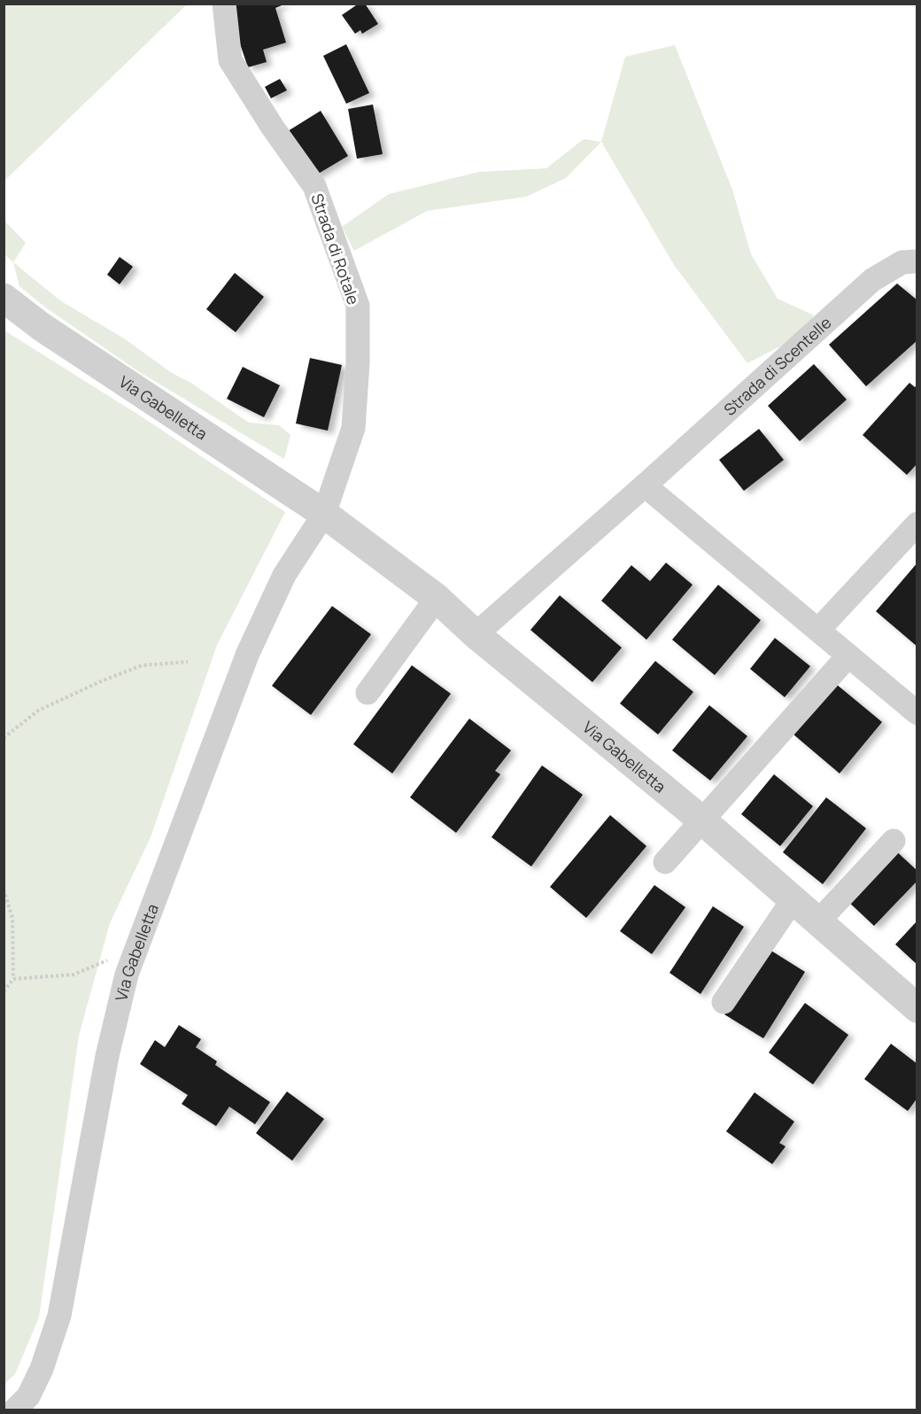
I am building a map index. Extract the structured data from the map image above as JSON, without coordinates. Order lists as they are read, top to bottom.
{
  "streets": {
    "street": ["Strada di Rotale", "Strada di Scentelle", "Via Gabelletta"]
  },
  "crossings": [
    ["Strada di Rotale", "Via Gabelletta"],
    ["Strada di Scentelle", "Via Gabelletta"]
  ]
}
